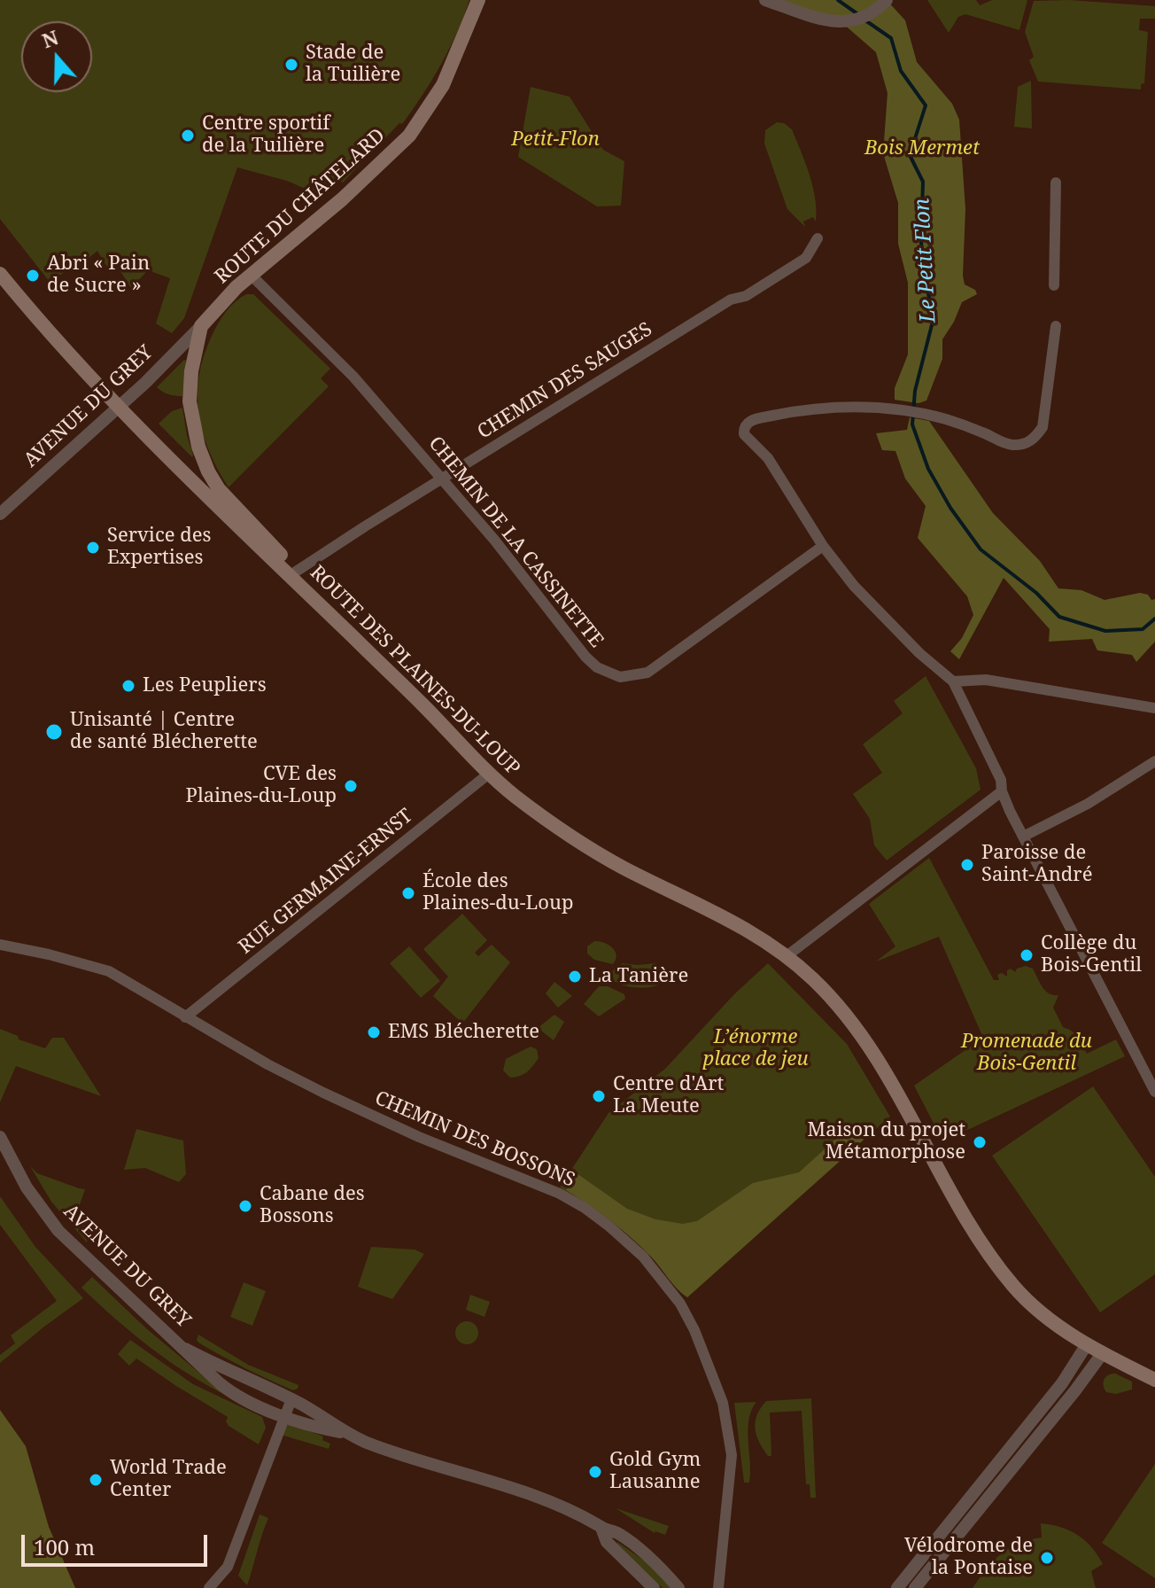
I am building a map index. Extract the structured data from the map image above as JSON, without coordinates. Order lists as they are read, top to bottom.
{
  "streets": {
    "main road": ["ROUTE DU CHÂTELARD", "ROUTE DES PLAINES-DU-LOUP"],
    "street": [
      "CHEMIN DES SAUGES",
      "AVENUE DU GREY",
      "CHEMIN DE LA CASSINETTE",
      "RUE GERMAINE-ERNST",
      "CHEMIN DES BOSSONS"
    ]
  },
  "crossings": [
    ["ROUTE DU CHÂTELARD", "AVENUE DU GREY"],
    ["ROUTE DU CHÂTELARD", "CHEMIN DE LA CASSINETTE"],
    ["ROUTE DU CHÂTELARD", "ROUTE DES PLAINES-DU-LOUP"],
    ["CHEMIN DES SAUGES", "CHEMIN DE LA CASSINETTE"],
    ["CHEMIN DES SAUGES", "ROUTE DES PLAINES-DU-LOUP"],
    ["AVENUE DU GREY", "ROUTE DES PLAINES-DU-LOUP"],
    ["ROUTE DES PLAINES-DU-LOUP", "RUE GERMAINE-ERNST"],
    ["RUE GERMAINE-ERNST", "CHEMIN DES BOSSONS"]
  ],
  "water": ["Le Petit Flon"],
  "parks": [
    "Petit-Flon",
    "Bois Mermet",
    "L’énorme place de jeu",
    "Promenade du Bois-Gentil"
  ],
  "places": [
    "Stade de la Tuilière",
    "Centre sportif de la Tuilière",
    "Abri « Pain de Sucre »",
    "Service des Expertises",
    "Les Peupliers",
    "Unisanté | Centre de santé Blécherette",
    "CVE des Plaines-du-Loup",
    "Paroisse de Saint-André",
    "École des Plaines-du-Loup",
    "Collège du Bois-Gentil",
    "La Tanière",
    "EMS Blécherette",
    "Centre d'Art La Meute",
    "Maison du projet Métamorphose",
    "Cabane des Bossons",
    "Gold Gym Lausanne",
    "World Trade Center",
    "Vélodrome de la Pontaise"
  ],
  "scale_bar": "100 m",
  "north": "top"
}
